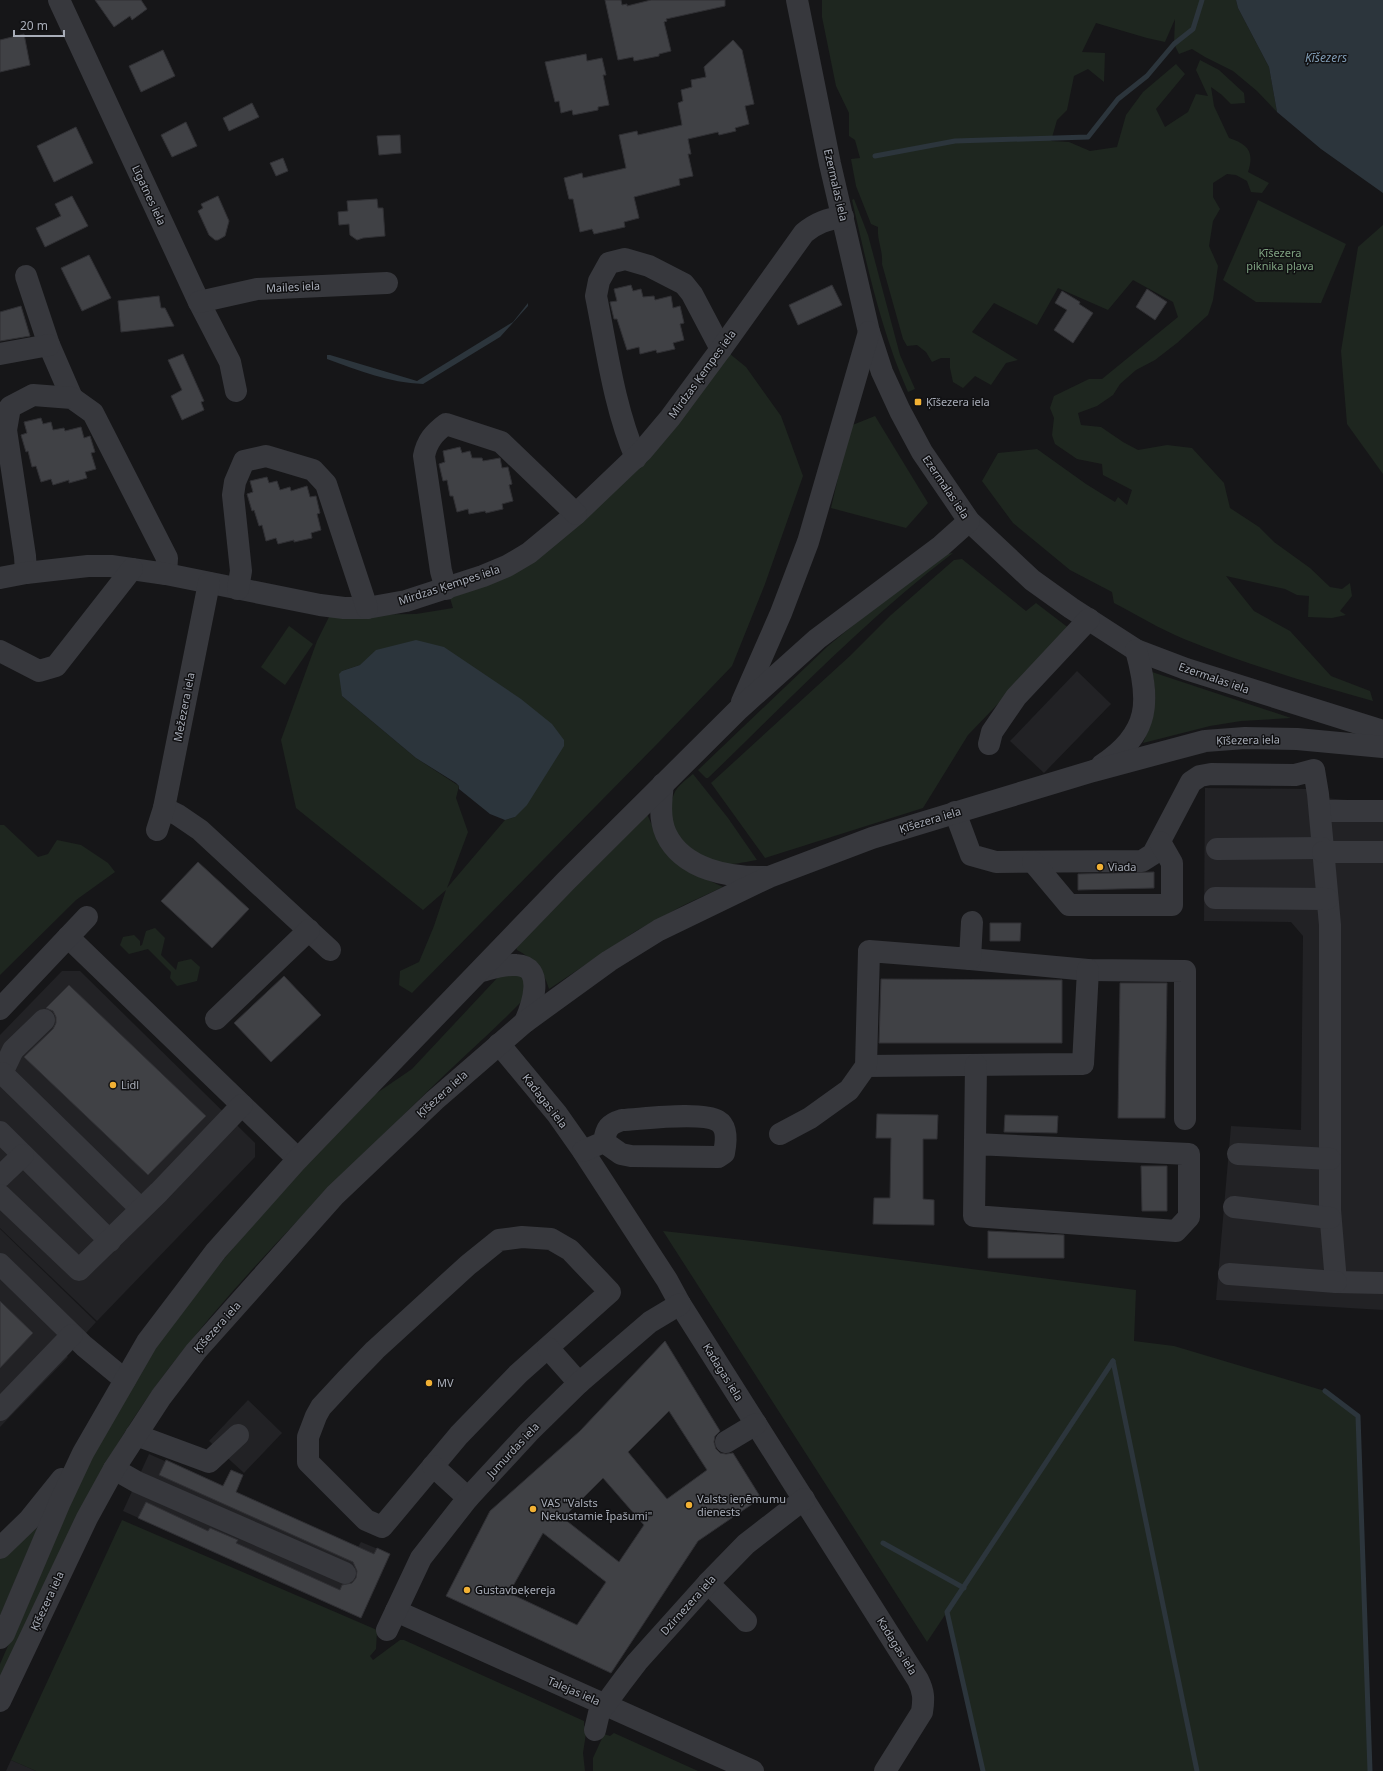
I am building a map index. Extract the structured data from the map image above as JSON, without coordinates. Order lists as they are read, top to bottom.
{
  "streets": {
    "street": [
      "Ezermalas iela",
      "Līgatnes iela",
      "Mailes iela",
      "Mirdzas Ķempes iela",
      "Mežezera iela",
      "Ķīšezera iela",
      "Kadagas iela",
      "Jumurdas iela",
      "Dzirnezera iela",
      "Talejas iela"
    ]
  },
  "crossings": [
    ["Ezermalas iela", "Mirdzas Ķempes iela"],
    ["Ezermalas iela", "Ķīšezera iela"],
    ["Līgatnes iela", "Mailes iela"],
    ["Mirdzas Ķempes iela", "Mežezera iela"],
    ["Ķīšezera iela", "Kadagas iela"],
    ["Kadagas iela", "Jumurdas iela"],
    ["Kadagas iela", "Dzirnezera iela"],
    ["Jumurdas iela", "Talejas iela"],
    ["Dzirnezera iela", "Talejas iela"]
  ],
  "water": ["Ķīšezers"],
  "parks": ["Ķīšezera piknika pļava"],
  "places": {
    "transit": ["Ķīšezera iela"],
    "other": [
      "Viada",
      "Lidl",
      "MV",
      "Valsts ieņēmumu dienests",
      "VAS \"Valsts Nekustamie Īpašumi\"",
      "Gustavbeķereja"
    ]
  },
  "scale_bar": "20 m"
}
